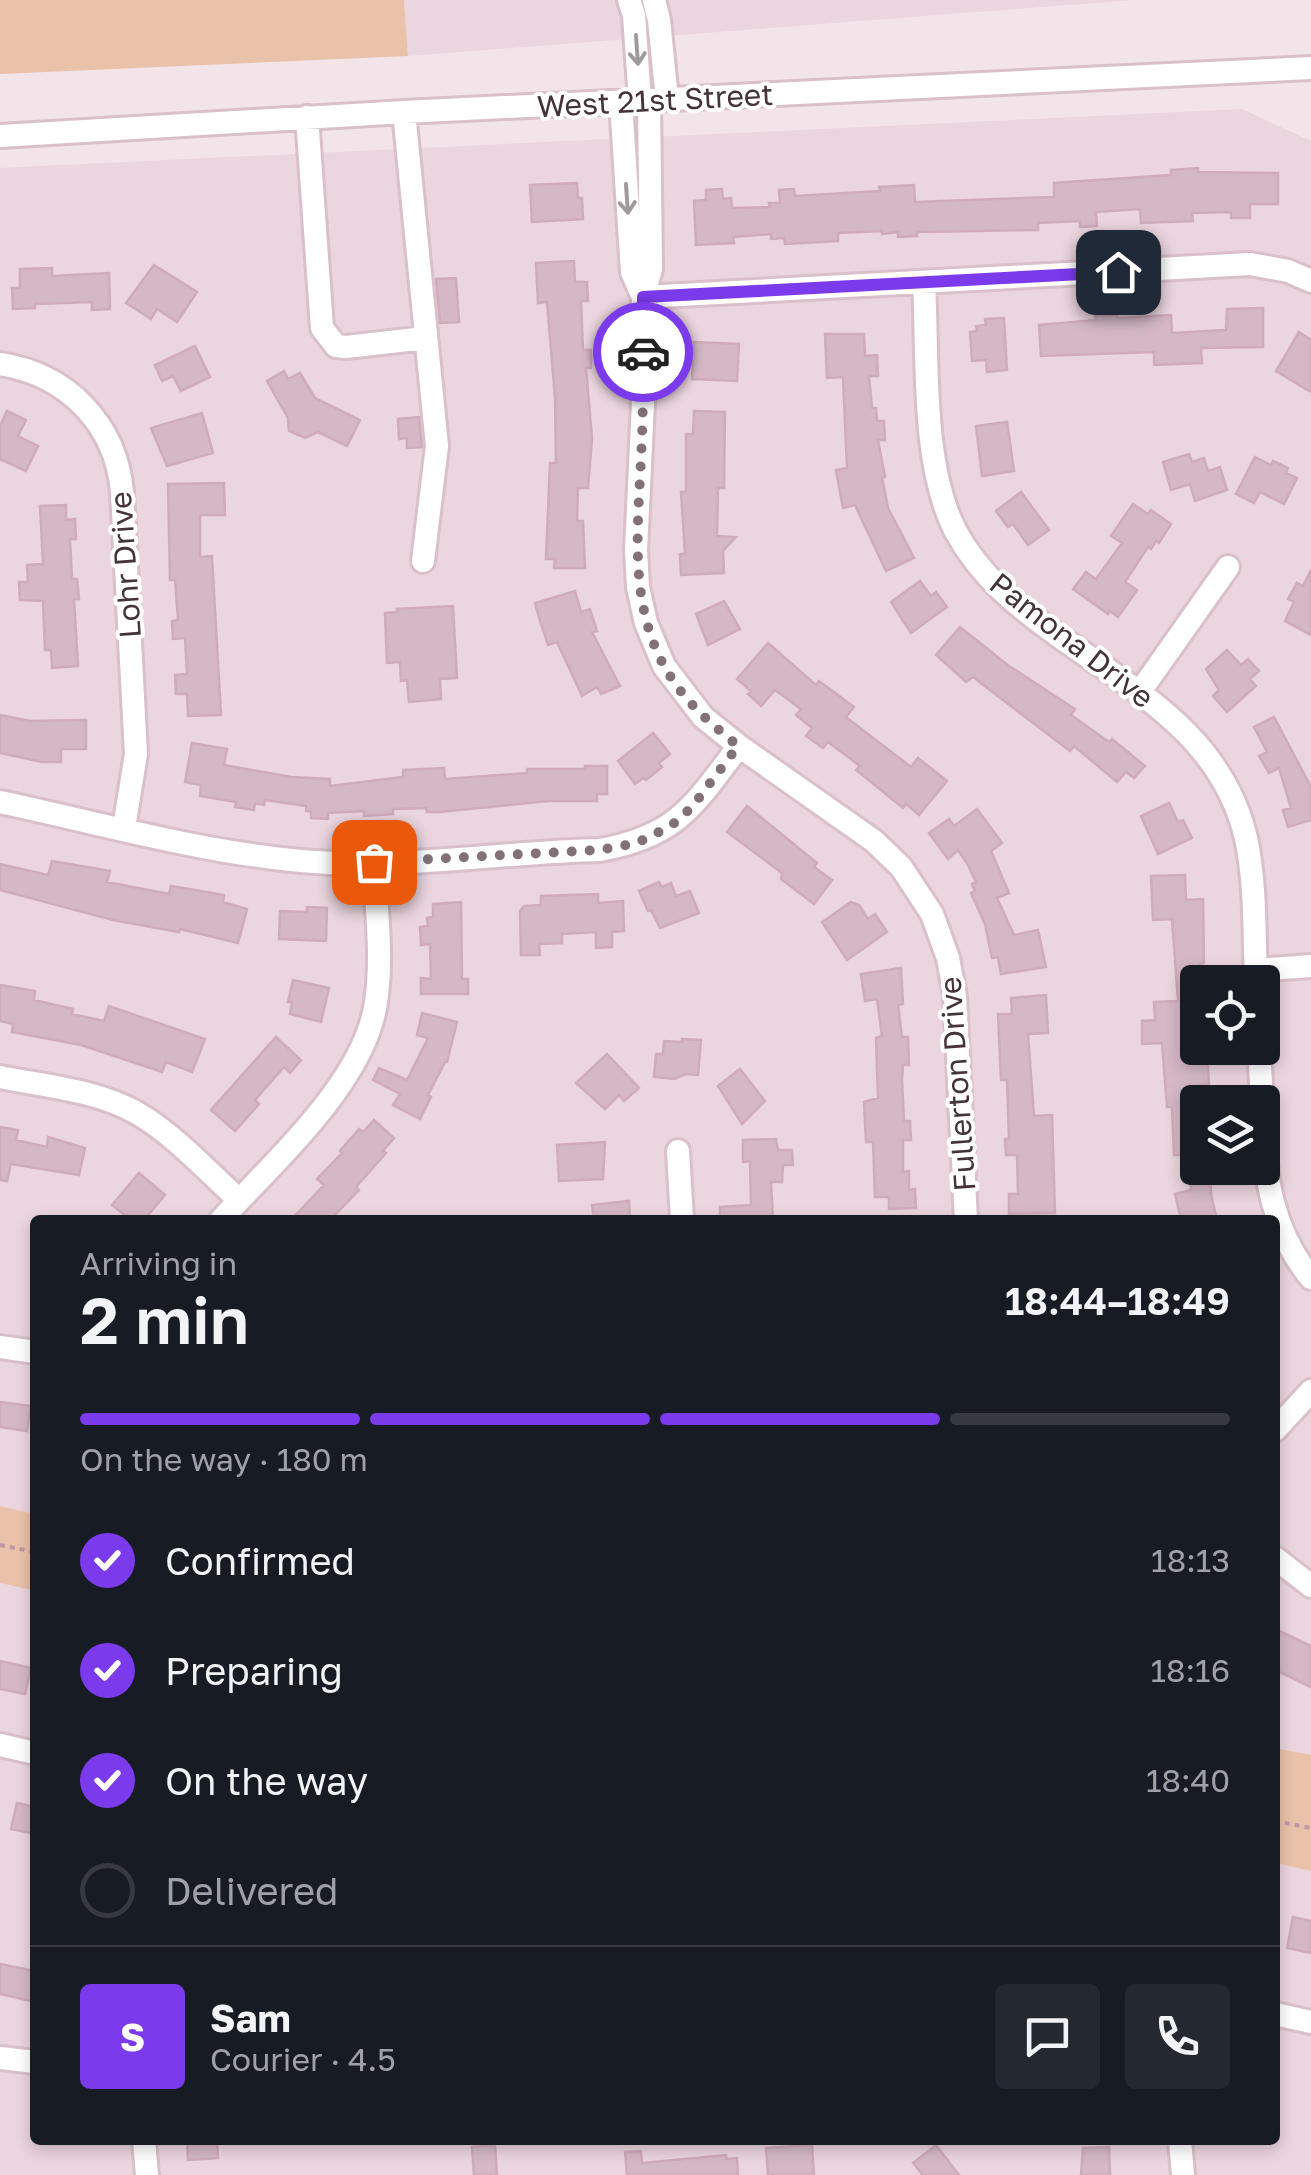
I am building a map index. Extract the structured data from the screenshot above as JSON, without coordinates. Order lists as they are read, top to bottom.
{
  "streets": {
    "street": [
      "West 21st Street",
      "Lohr Drive",
      "Pamona Drive",
      "Fullerton Drive"
    ]
  },
  "crossings": [
    ["West 21st Street", "Fullerton Drive"]
  ],
  "page": {
    "heading": ["2 min", "Arriving in", "18:44–18:49"],
    "panel": ["Sam", "Courier · 4.5"],
    "bar": "On the way · 180 m",
    "list": [
      ["Confirmed", "18:13"],
      ["Preparing", "18:16"],
      ["On the way", "18:40"],
      "Delivered"
    ],
    "round": "S"
  }
}
